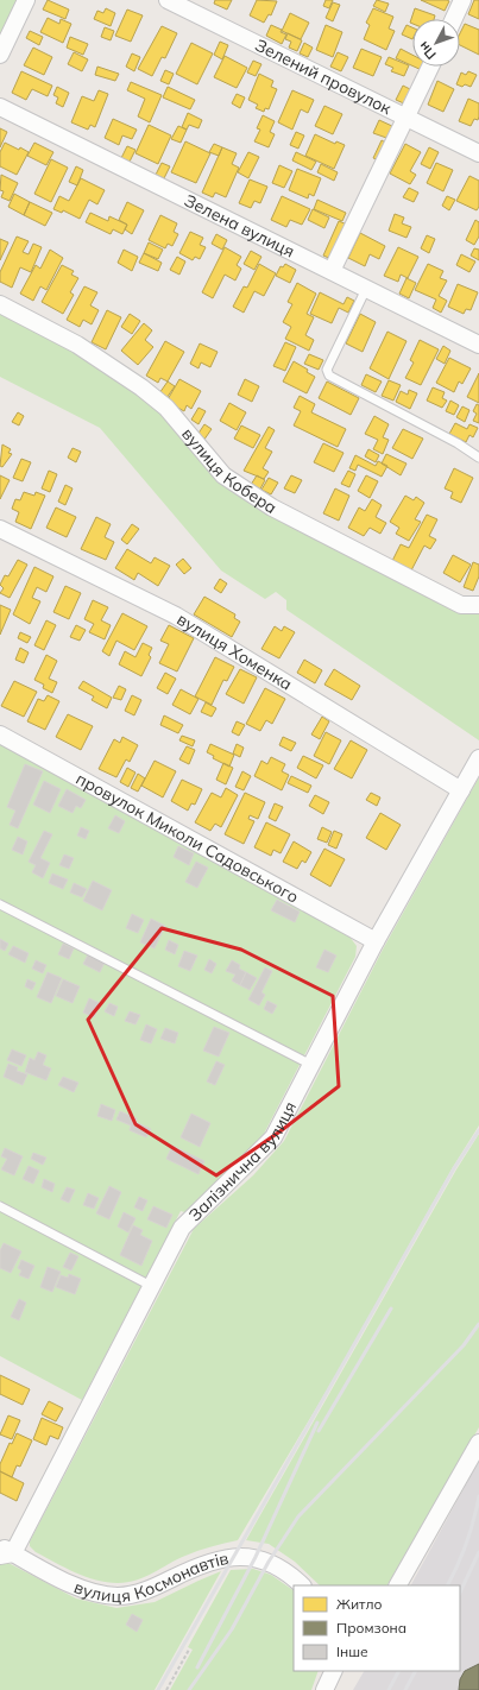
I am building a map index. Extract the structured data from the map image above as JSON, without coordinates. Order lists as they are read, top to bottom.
{
  "streets": {
    "street": [
      "Зелений провулок",
      "Зелена вулиця",
      "вулиця Кобера",
      "вулиця Хоменка",
      "провулок Миколи Садовського",
      "Залізнична вулиця",
      "вулиця Космонавтів"
    ]
  },
  "crossings": [
    ["вулиця Хоменка", "Залізнична вулиця"],
    ["провулок Миколи Садовського", "Залізнична вулиця"],
    ["Залізнична вулиця", "вулиця Космонавтів"]
  ],
  "legend": ["Житло", "Промзона", "Інше"],
  "north": "bottom left"
}
